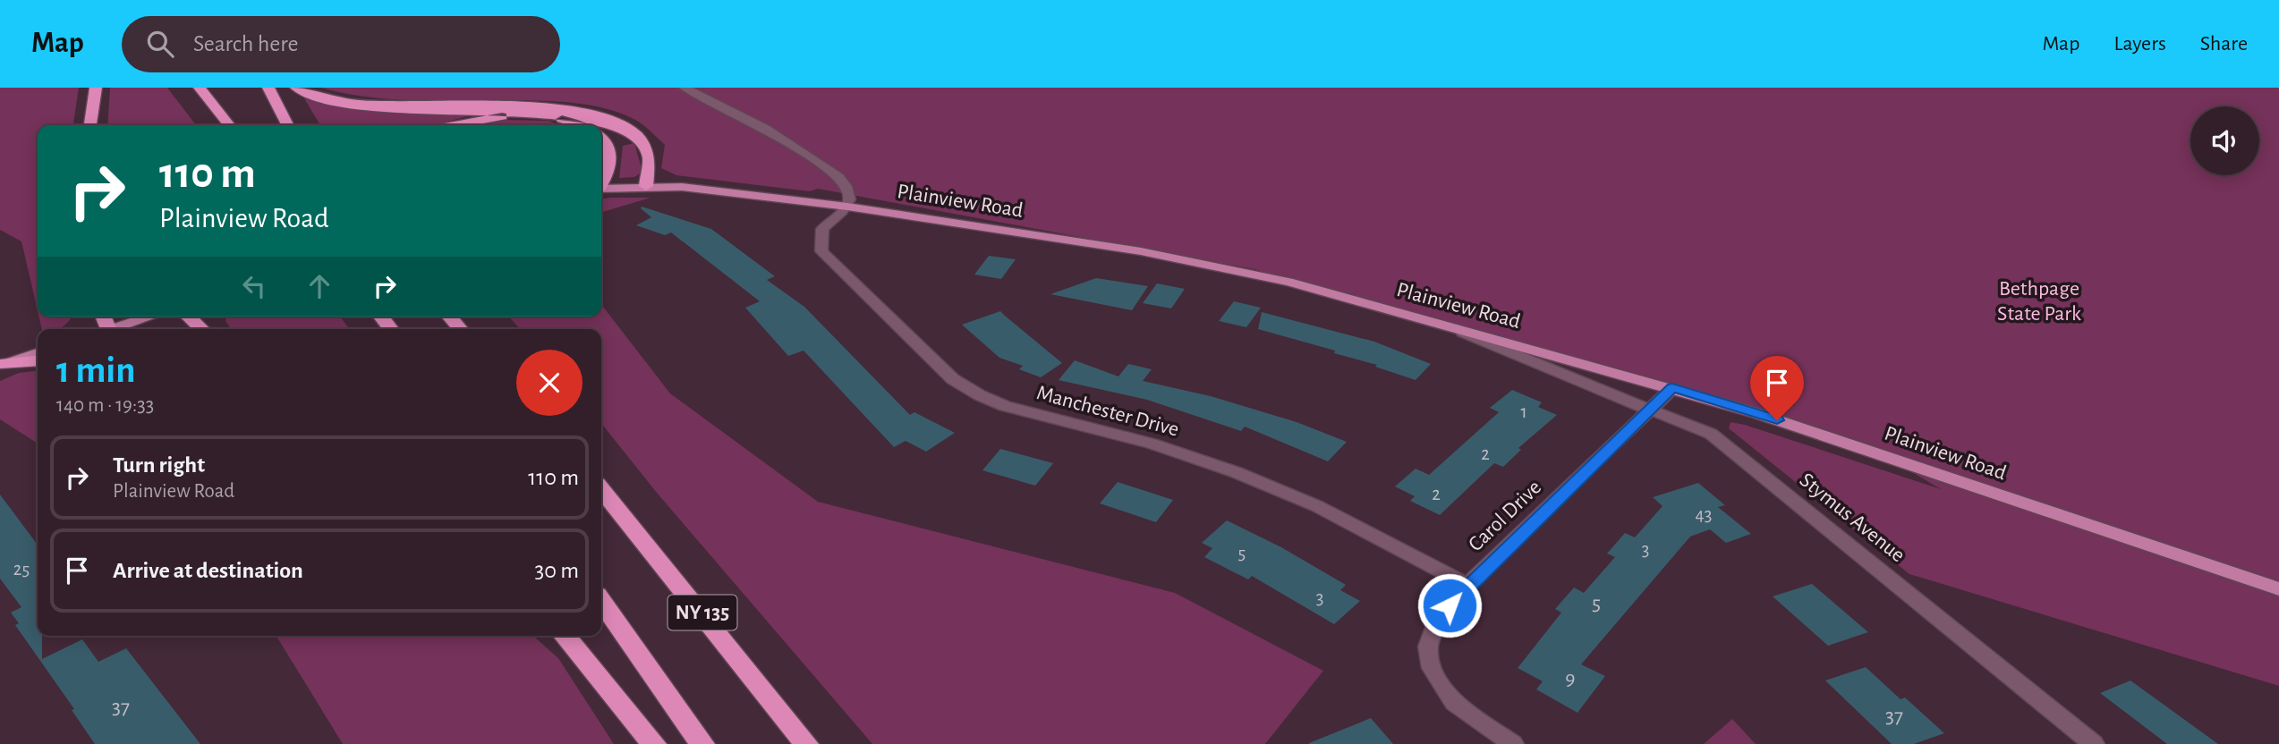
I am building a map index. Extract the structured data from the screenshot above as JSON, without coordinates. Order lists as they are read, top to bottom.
{
  "streets": {
    "highway": ["NY 135"],
    "main road": ["Plainview Road"],
    "street": ["Manchester Drive", "Carol Drive", "Stymus Avenue"]
  },
  "crossings": [
    ["Plainview Road", "Manchester Drive"],
    ["Plainview Road", "Carol Drive"],
    ["Plainview Road", "Stymus Avenue"],
    ["Manchester Drive", "Carol Drive"],
    ["Carol Drive", "Stymus Avenue"]
  ],
  "parks": ["Bethpage State Park"],
  "house_numbers": [
    "1",
    "2",
    "2",
    "43",
    "3",
    "5",
    "25",
    "3",
    "5",
    "9",
    "37",
    "37"
  ],
  "page": {
    "header": "Map",
    "search": "Search here",
    "nav": ["Map", "Layers", "Share"],
    "turn": ["110 m", "Plainview Road"],
    "heading": ["1 min", "140 m · 19:33"],
    "list": [
      {
        "name": "Turn right",
        "note": "Plainview Road",
        "value": "110 m"
      },
      {
        "name": "Arrive at destination",
        "value": "30 m"
      }
    ]
  }
}
